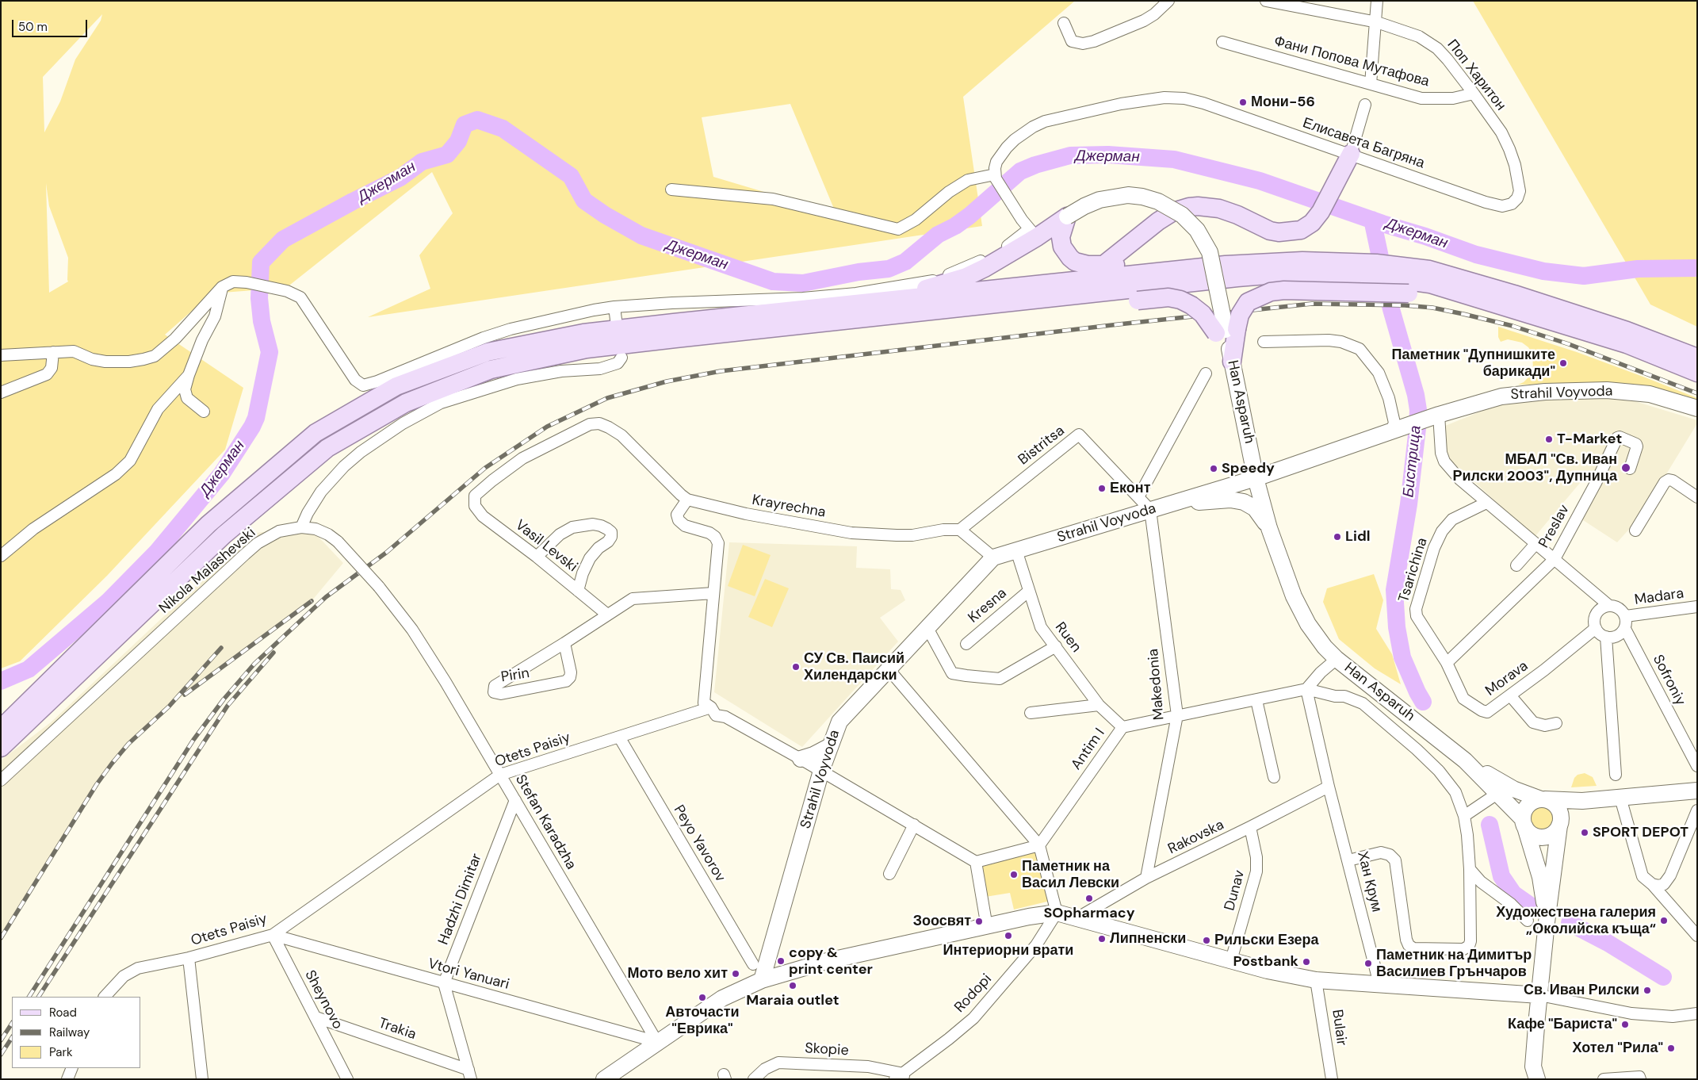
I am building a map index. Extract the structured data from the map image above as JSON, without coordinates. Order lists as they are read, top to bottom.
{
  "streets": {
    "street": [
      "Фани Попова Мутафова",
      "Поп Харитон",
      "Елисавета Багряна",
      "Strahil Voyvoda",
      "Han Asparuh",
      "Bistritsa",
      "Krayrechna",
      "Preslav",
      "Vasil Levski",
      "Tsarichina",
      "Nikola Malashevski",
      "Madara",
      "Kresna",
      "Ruen",
      "Pirin",
      "Morava",
      "Sofroniy",
      "Makedonia",
      "Antim I",
      "Otets Paisiy",
      "Stefan Karadzha",
      "Rakovska",
      "Peyo Yavorov",
      "Хан Крум",
      "Dunav",
      "Hadzhi Dimitar",
      "Vtori Yanuari",
      "Rodopi",
      "Sheynovo",
      "Bulair",
      "Trakia",
      "Skopie"
    ]
  },
  "crossings": [
    ["Фани Попова Мутафова", "Поп Харитон"],
    ["Поп Харитон", "Елисавета Багряна"],
    ["Strahil Voyvoda", "Han Asparuh"],
    ["Strahil Voyvoda", "Bistritsa"],
    ["Strahil Voyvoda", "Ruen"],
    ["Strahil Voyvoda", "Makedonia"],
    ["Bistritsa", "Krayrechna"],
    ["Bistritsa", "Makedonia"],
    ["Krayrechna", "Vasil Levski"],
    ["Preslav", "Tsarichina"],
    ["Preslav", "Morava"],
    ["Vasil Levski", "Pirin"],
    ["Tsarichina", "Morava"],
    ["Nikola Malashevski", "Stefan Karadzha"],
    ["Madara", "Morava"],
    ["Madara", "Sofroniy"],
    ["Kresna", "Ruen"],
    ["Ruen", "Antim I"],
    ["Morava", "Sofroniy"],
    ["Makedonia", "Antim I"],
    ["Makedonia", "Rakovska"],
    ["Antim I", "Хан Крум"],
    ["Otets Paisiy", "Stefan Karadzha"],
    ["Otets Paisiy", "Peyo Yavorov"],
    ["Otets Paisiy", "Vtori Yanuari"],
    ["Otets Paisiy", "Sheynovo"],
    ["Stefan Karadzha", "Hadzhi Dimitar"],
    ["Stefan Karadzha", "Vtori Yanuari"],
    ["Rakovska", "Хан Крум"],
    ["Rakovska", "Dunav"],
    ["Hadzhi Dimitar", "Vtori Yanuari"],
    ["Vtori Yanuari", "Sheynovo"],
    ["Rodopi", "Skopie"],
    ["Sheynovo", "Trakia"]
  ],
  "water": ["Джерман", "Бистрица"],
  "places": [
    "Мони-56",
    "Паметник \"Дупнишките барикади\"",
    "T-Market",
    "МБАЛ \"Св. Иван Рилски 2003\", Дупница",
    "Speedy",
    "Еконт",
    "Lidl",
    "СУ Св. Паисий Хилендарски",
    "SPORT DEPOT",
    "Паметник на Васил Левски",
    "SOpharmacy",
    "Художествена галерия „Околийска къща“",
    "Зоосвят",
    "Интериорни врати",
    "Липненски",
    "Рильски Езера",
    "copy & print center",
    "Postbank",
    "Паметник на Димитър Василиев Грънчаров",
    "Мото вело хит",
    "Maraia outlet",
    "Св. Иван Рилски",
    "Авточасти \"Еврика\"",
    "Кафе \"Бариста\"",
    "Хотел \"Рила\""
  ],
  "legend": ["Road", "Railway", "Park"],
  "scale_bar": "50 m"
}
